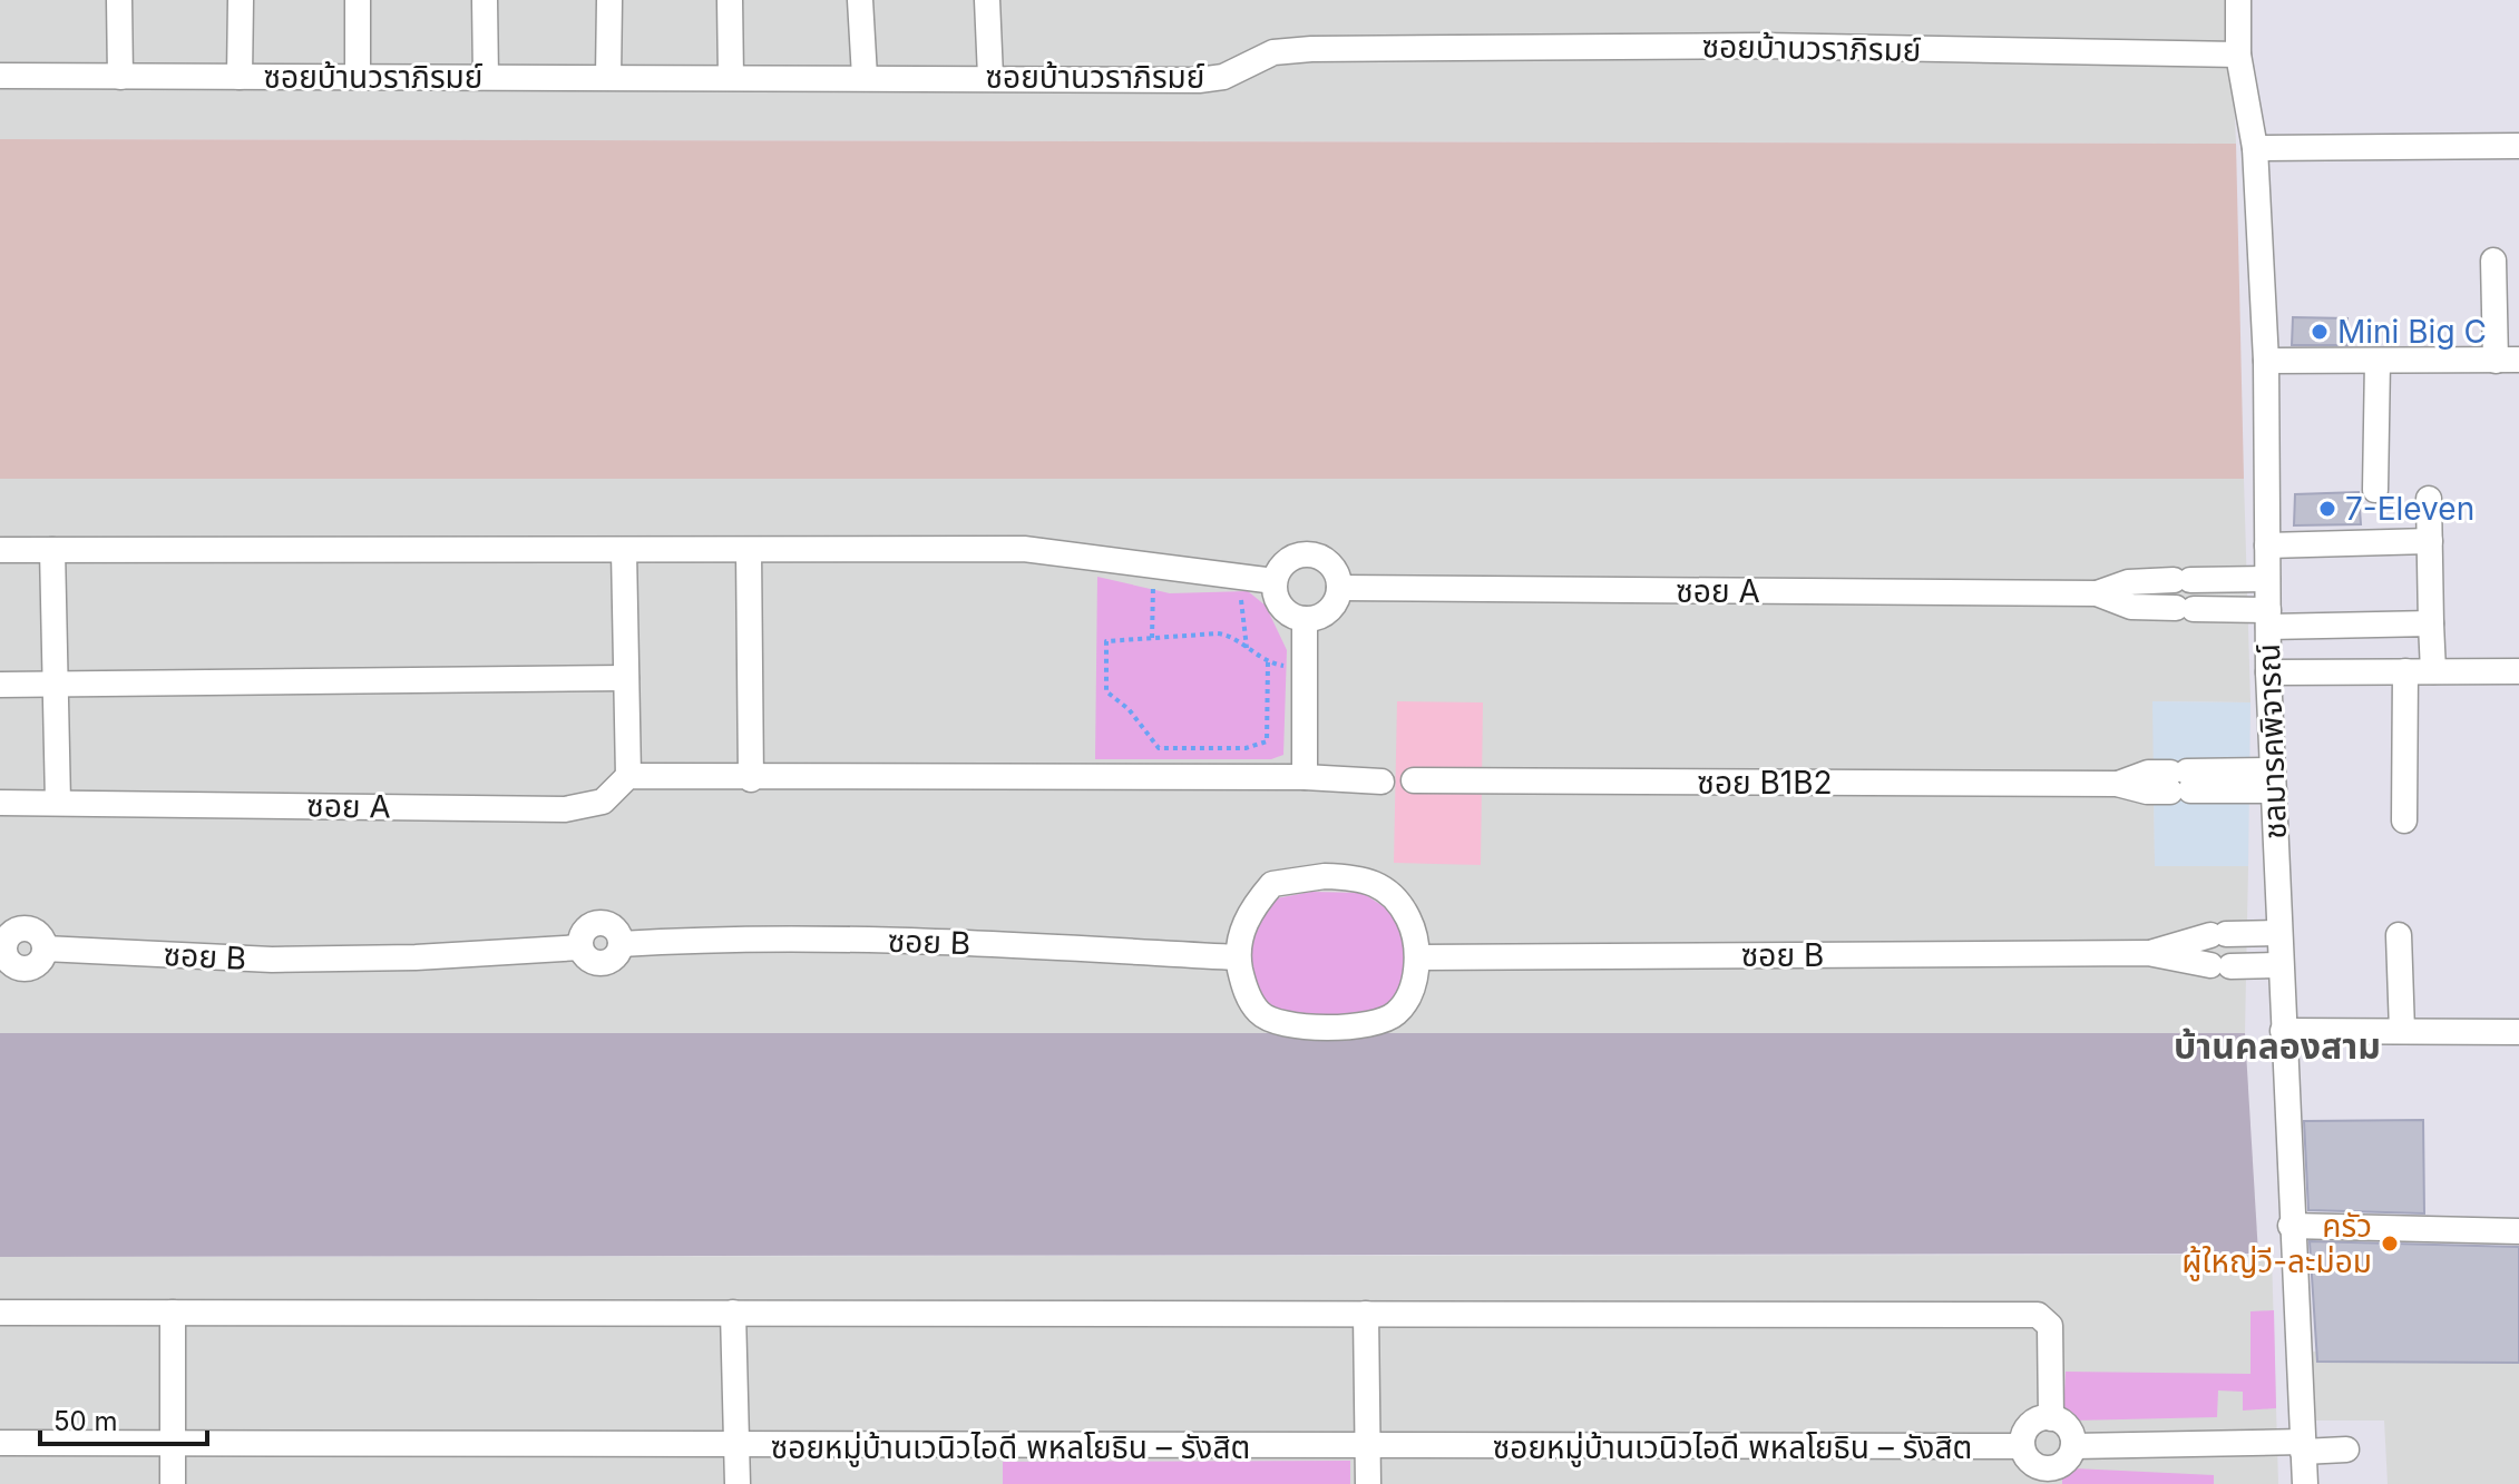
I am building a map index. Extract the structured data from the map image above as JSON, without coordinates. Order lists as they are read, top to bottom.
{
  "streets": {
    "street": [
      "ซอยบ้านวราภิรมย์",
      "ซอย A",
      "ชลมารคพิจารณ์",
      "ซอย B1B2",
      "ซอย B",
      "ซอยหมู่บ้านเวนิวไอดี พหลโยธิน – รังสิต"
    ]
  },
  "crossings": [
    ["ซอยบ้านวราภิรมย์", "ชลมารคพิจารณ์"],
    ["ซอย A", "ชลมารคพิจารณ์"],
    ["ชลมารคพิจารณ์", "ซอย B1B2"],
    ["ชลมารคพิจารณ์", "ซอย B"]
  ],
  "districts": ["บ้านคลองสาม"],
  "places": ["Mini Big C", "7-Eleven", "ครัว ผู้ใหญ่วี-ละม่อม"],
  "scale_bar": "50 m"
}
